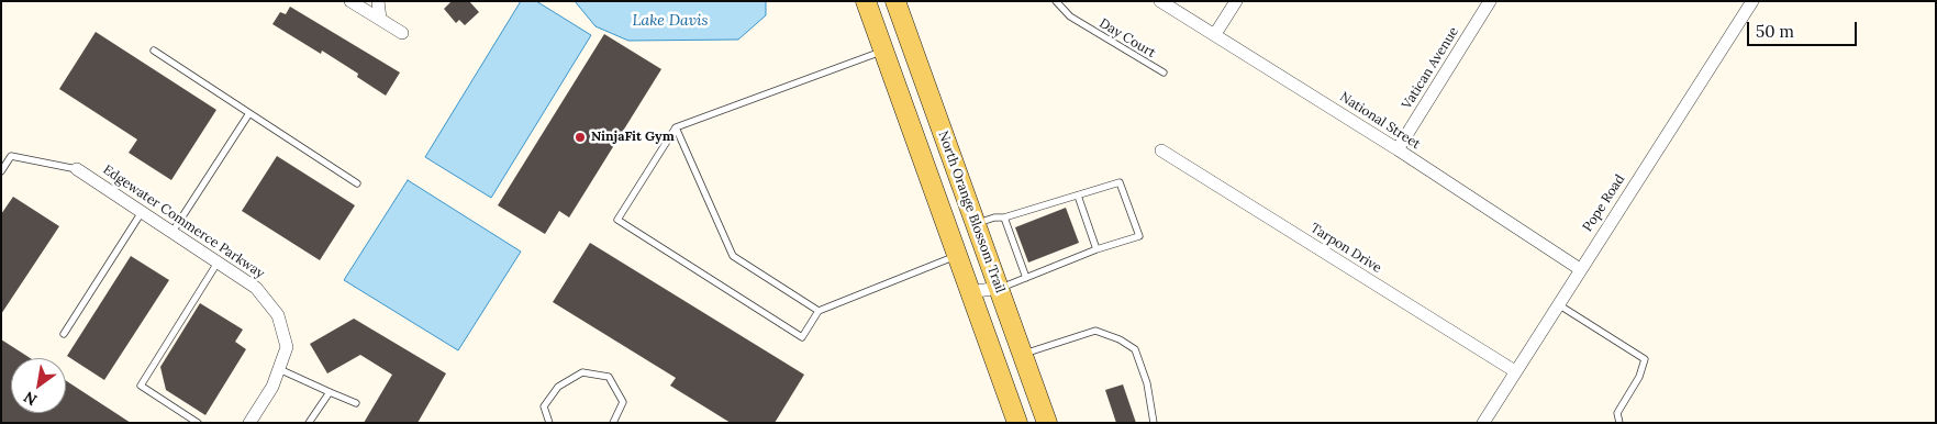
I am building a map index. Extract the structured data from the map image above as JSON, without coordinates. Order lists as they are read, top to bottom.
{
  "streets": {
    "main road": ["North Orange Blossom Trail"],
    "street": [
      "Vatican Avenue",
      "National Street",
      "Pope Road",
      "Edgewater Commerce Parkway",
      "Tarpon Drive"
    ],
    "lane": ["Day Court"]
  },
  "crossings": [
    ["Vatican Avenue", "National Street"],
    ["National Street", "Pope Road"],
    ["Pope Road", "Tarpon Drive"]
  ],
  "water": ["Lake Davis"],
  "places": ["NinjaFit Gym"],
  "scale_bar": "50 m",
  "north": "bottom left"
}
